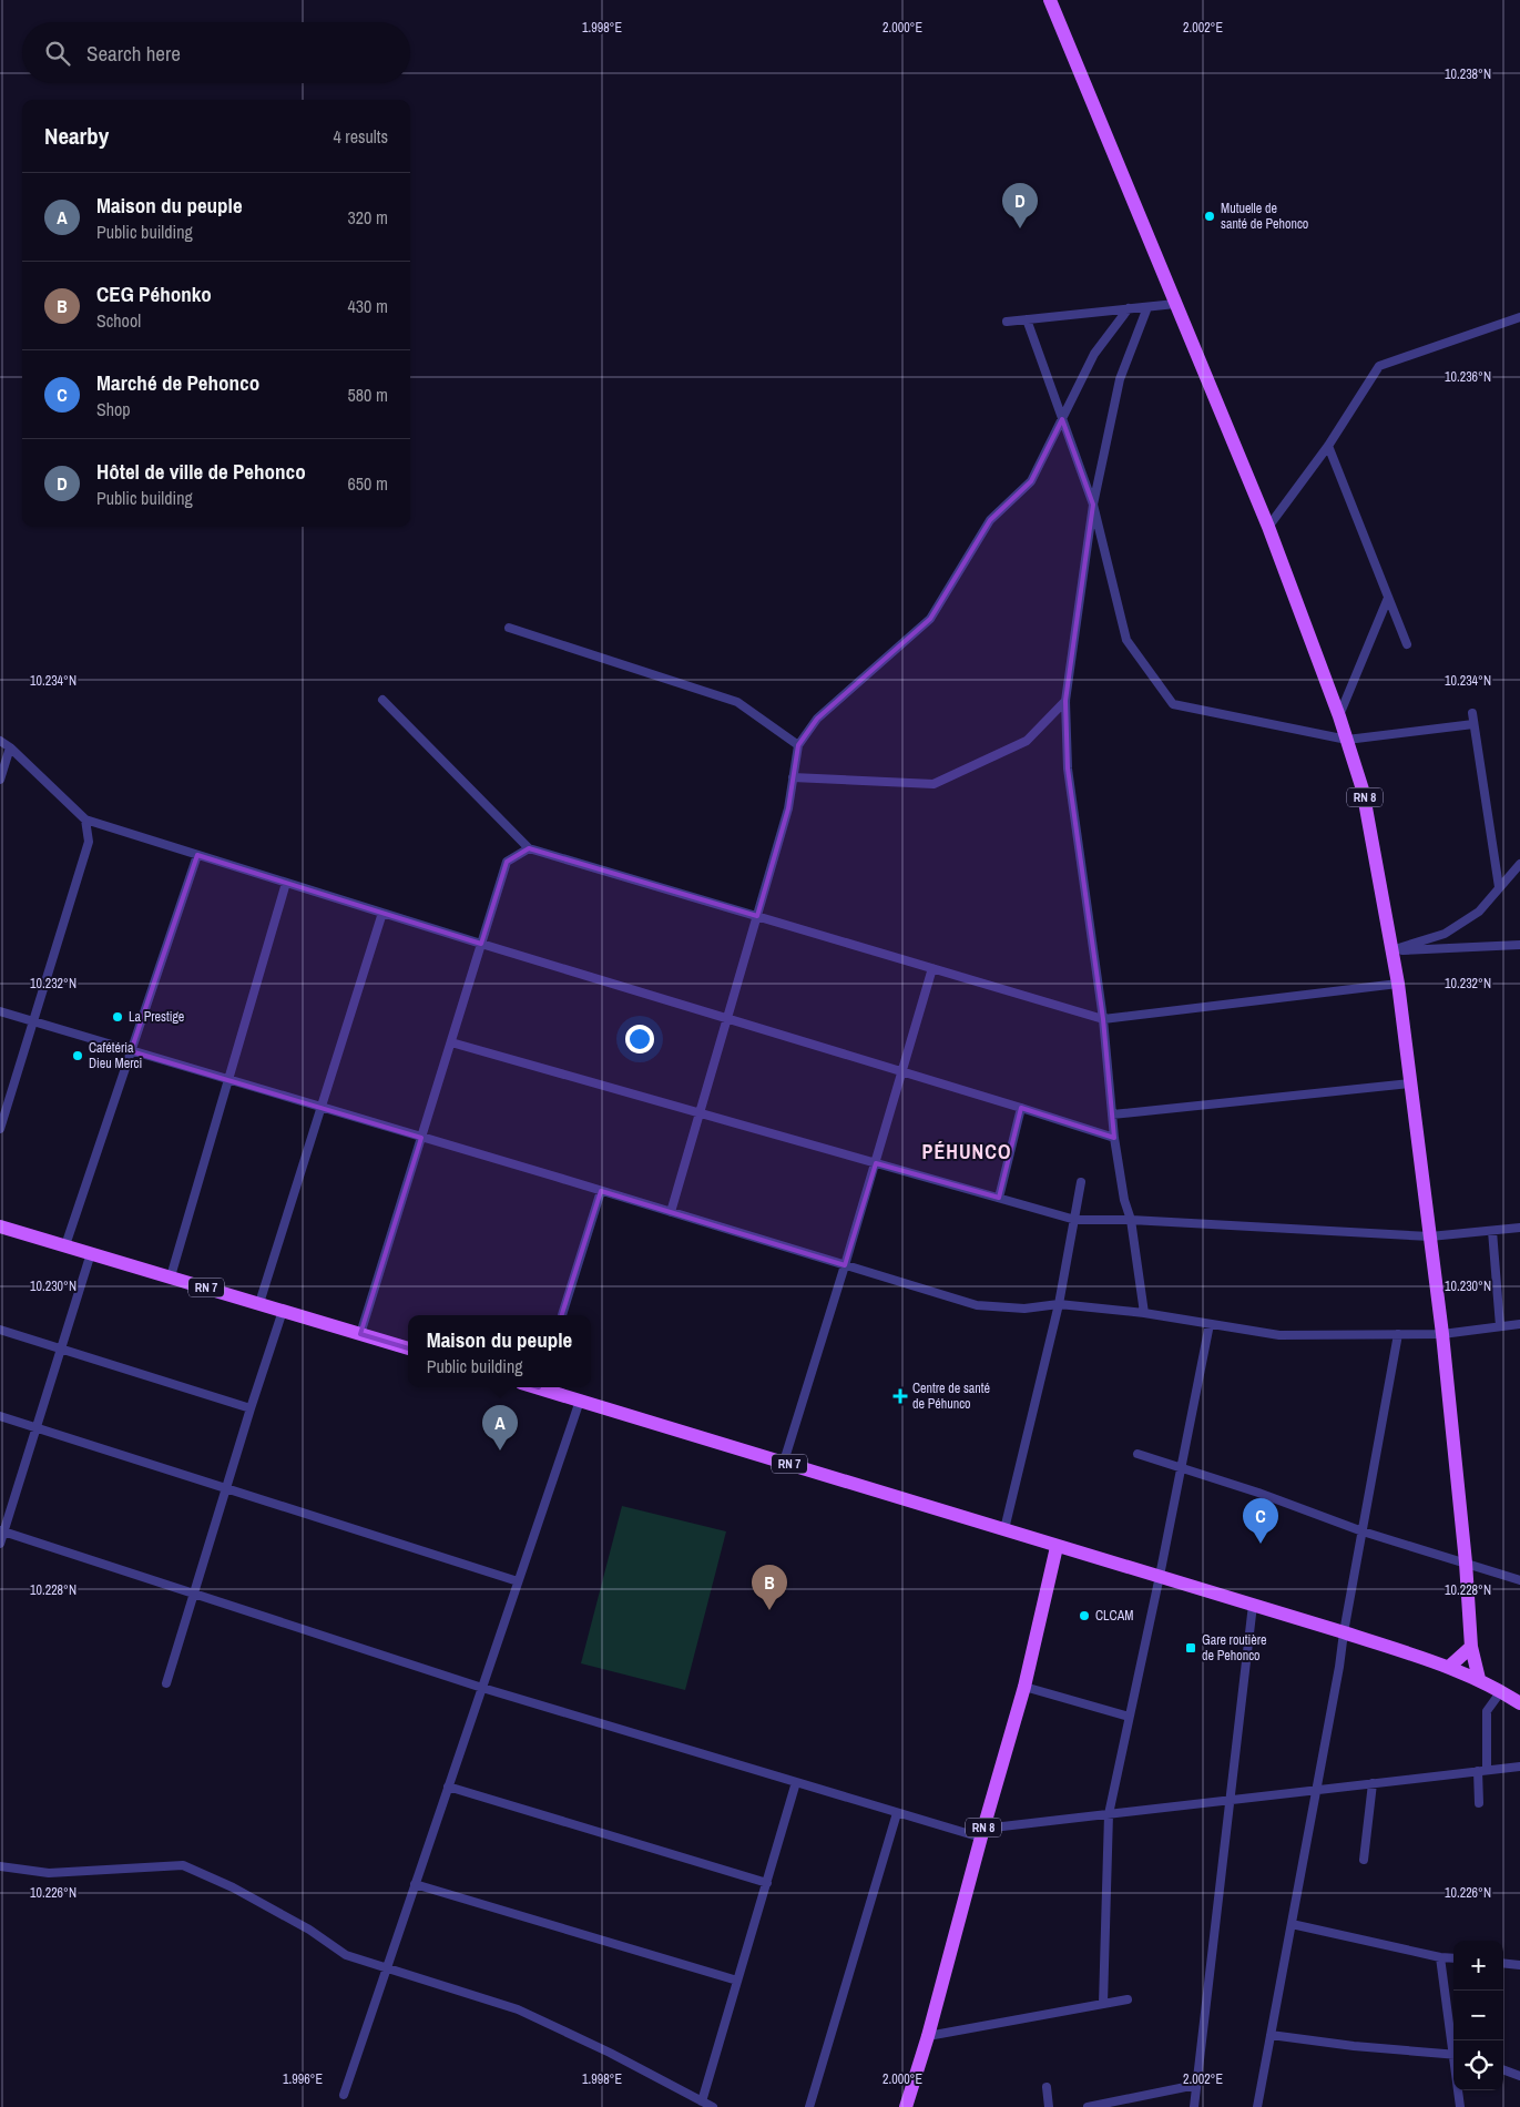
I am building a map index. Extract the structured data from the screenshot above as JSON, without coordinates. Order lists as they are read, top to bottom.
{
  "streets": {
    "main road": ["RN 8", "RN 7"]
  },
  "crossings": [
    ["RN 8", "RN 7"]
  ],
  "districts": ["PÉHUNCO"],
  "places": {
    "other": [
      "Mutuelle de santé de Pehonco",
      "La Prestige",
      "Cafétéria Dieu Merci",
      "CLCAM"
    ],
    "health": ["Centre de santé de Péhunco"],
    "transit": ["Gare routière de Pehonco"]
  },
  "page": {
    "search": "Search here",
    "heading": ["Nearby", "4 results"],
    "list": [
      {
        "mark": "A",
        "name": "Maison du peuple",
        "note": "Public building",
        "value": "320 m"
      },
      {
        "mark": "B",
        "name": "CEG Péhonko",
        "note": "School",
        "value": "430 m"
      },
      {
        "mark": "C",
        "name": "Marché de Pehonco",
        "note": "Shop",
        "value": "580 m"
      },
      {
        "mark": "D",
        "name": "Hôtel de ville de Pehonco",
        "note": "Public building",
        "value": "650 m"
      }
    ],
    "pins": [
      "D",
      "A",
      "C",
      "B"
    ],
    "popup": ["Maison du peuple", "Public building"],
    "map_buttons": ["+", "−"]
  },
  "coordinates": [
    "1.998°E",
    "2.000°E",
    "2.002°E",
    "10.238°N",
    "10.236°N",
    "10.234°N",
    "10.232°N",
    "10.230°N",
    "10.228°N",
    "10.226°N",
    "1.996°E"
  ]
}
